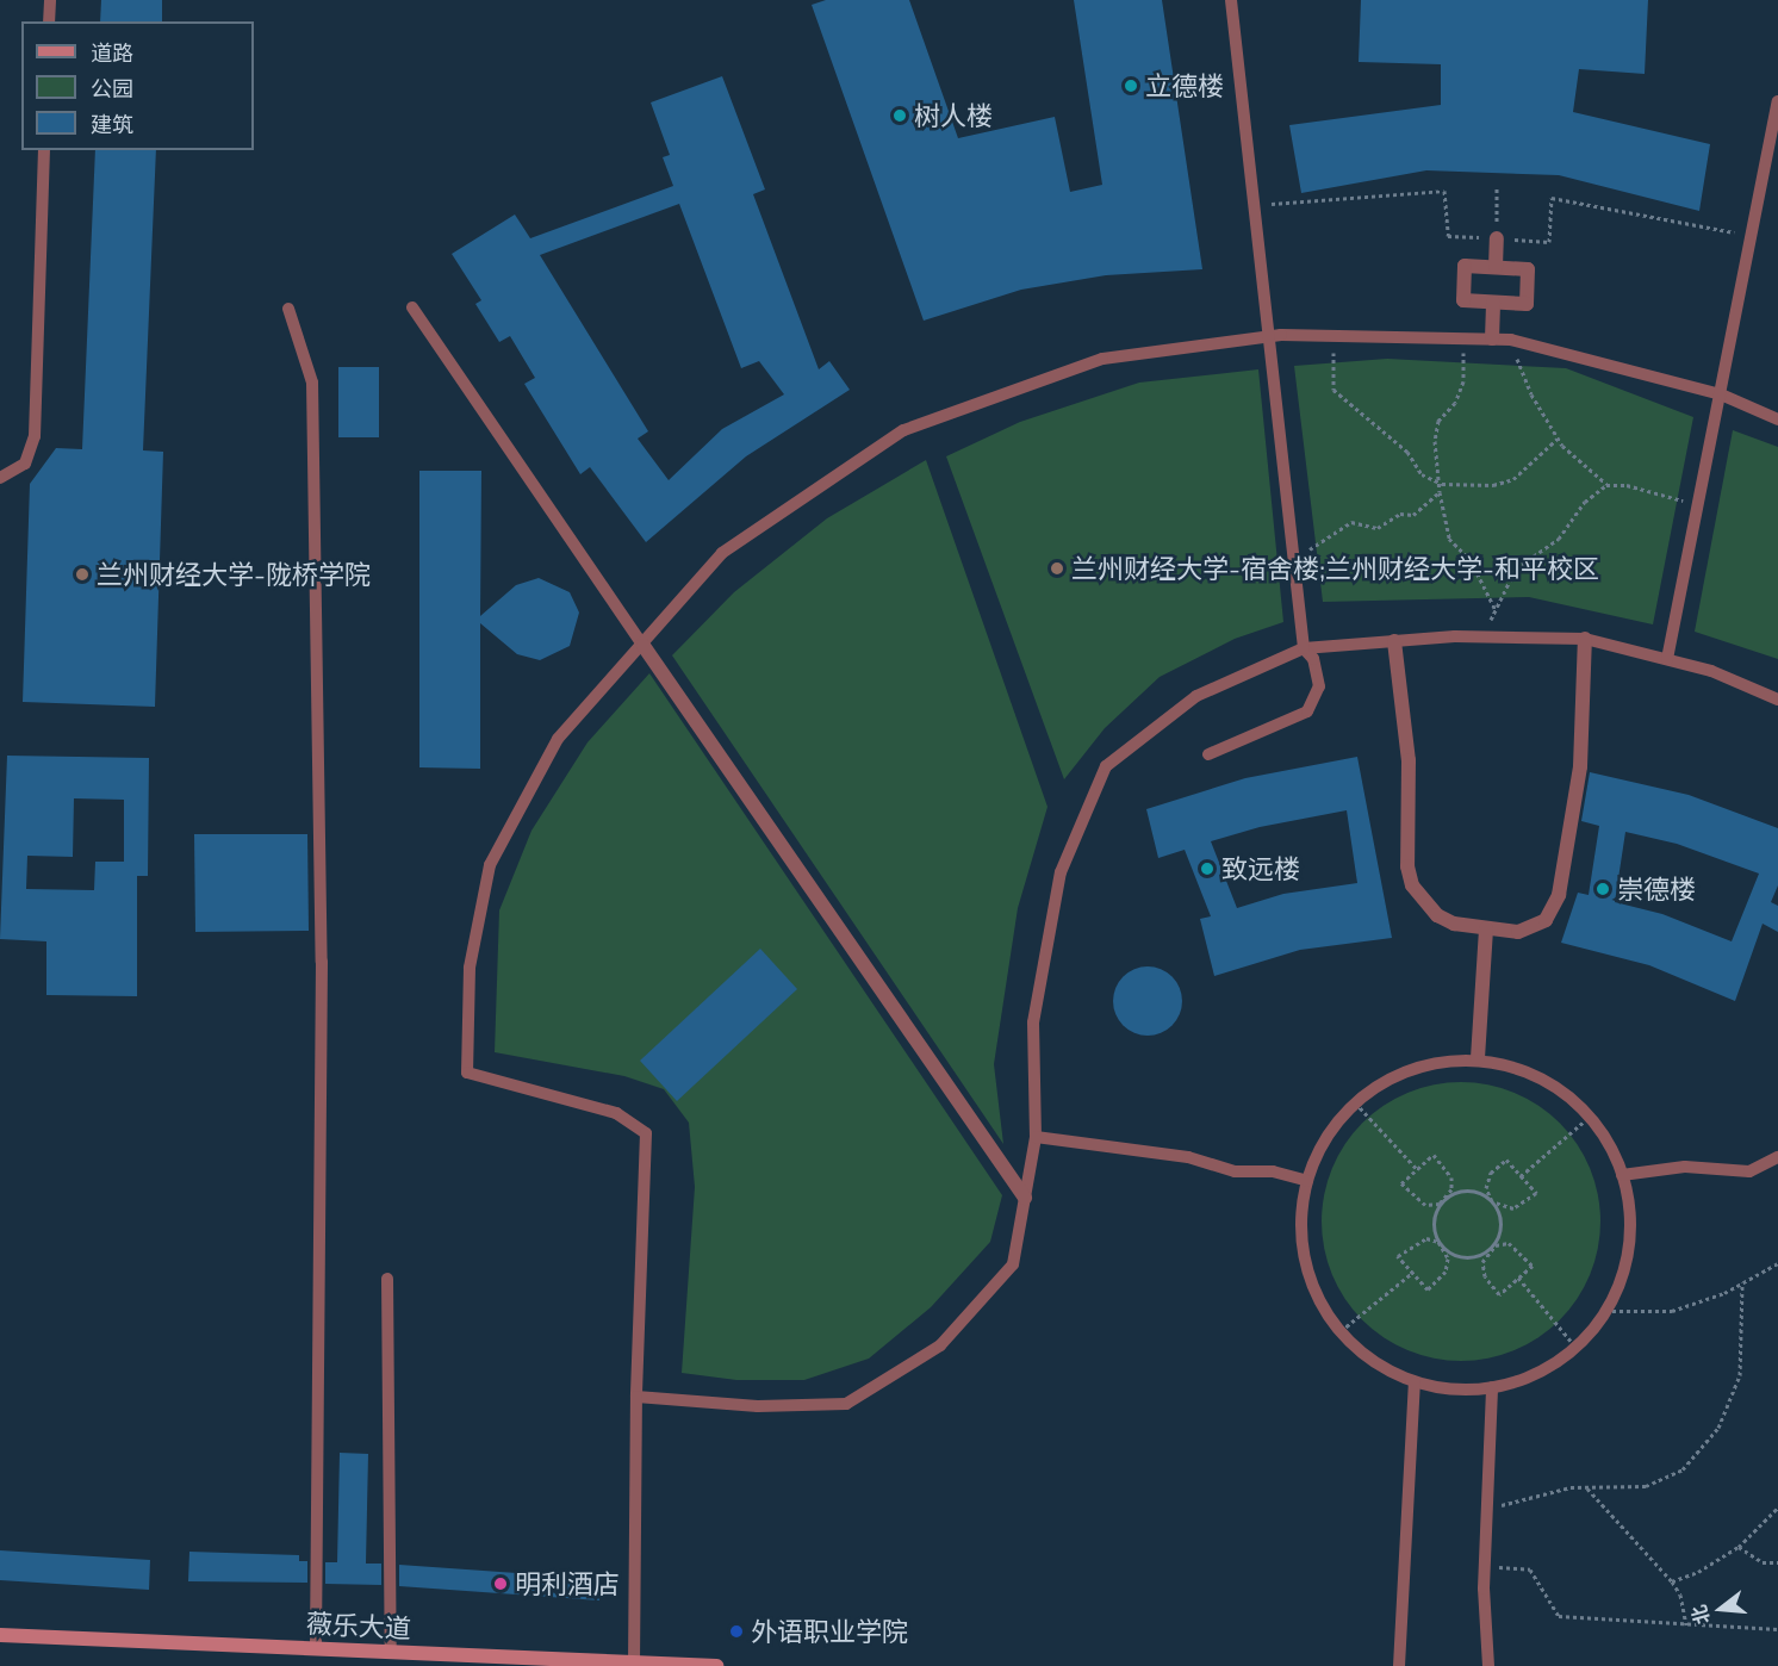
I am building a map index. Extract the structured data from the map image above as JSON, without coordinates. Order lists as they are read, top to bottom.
{
  "streets": {
    "main road": ["薇乐大道"]
  },
  "places": [
    "立德楼",
    "树人楼",
    "兰州财经大学-宿舍楼;兰州财经大学-和平校区",
    "兰州财经大学-陇桥学院",
    "致远楼",
    "崇德楼",
    "明利酒店",
    "外语职业学院"
  ],
  "legend": ["道路", "公园", "建筑"],
  "north": "left"
}
